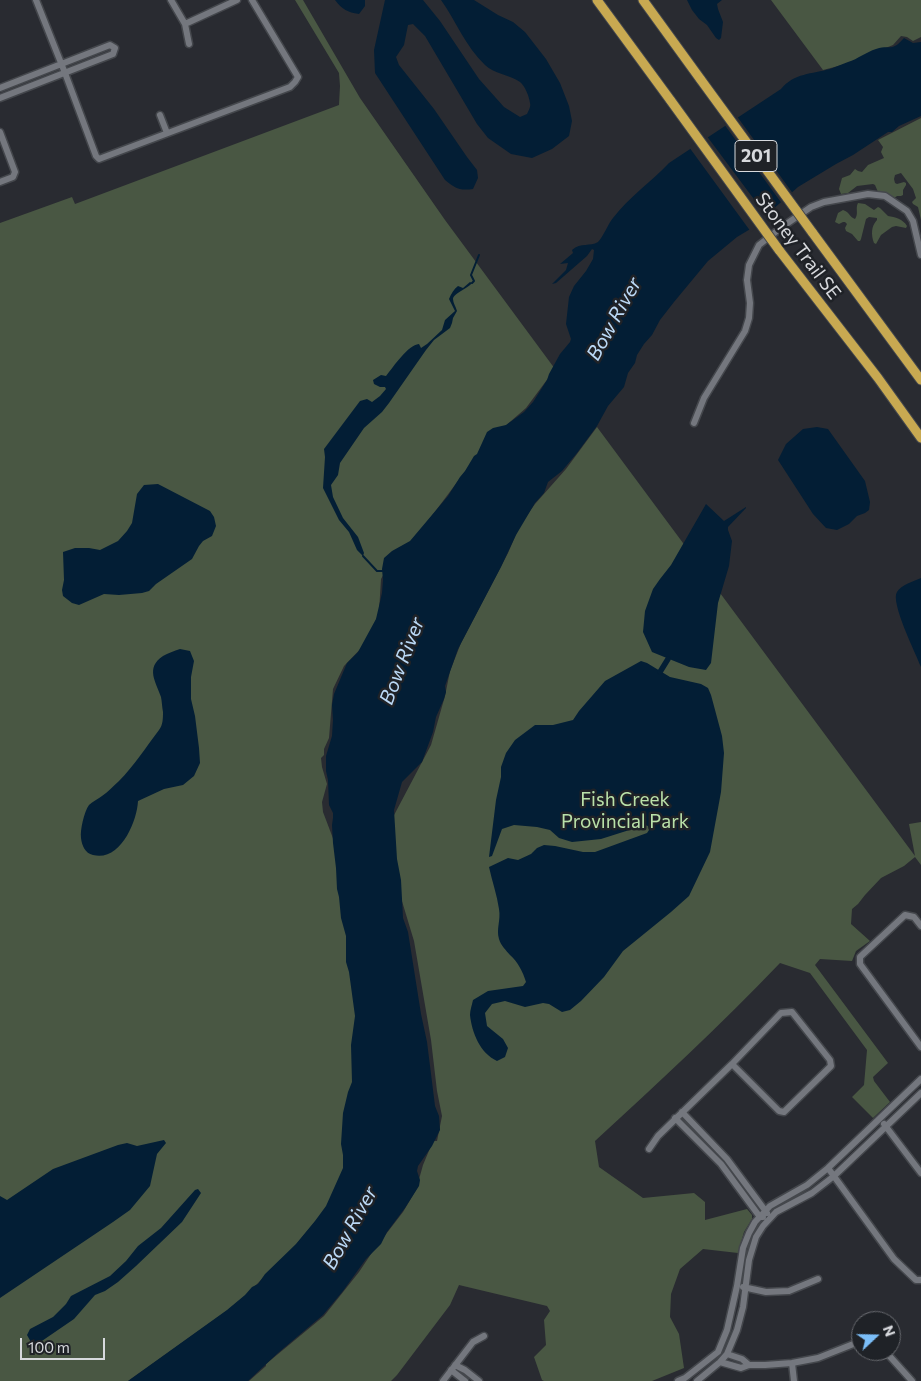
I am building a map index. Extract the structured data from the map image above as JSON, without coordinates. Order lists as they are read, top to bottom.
{
  "streets": {
    "highway": ["201", "Stoney Trail SE"]
  },
  "water": ["Bow River"],
  "parks": ["Fish Creek Provincial Park"],
  "scale_bar": "100 m",
  "north": "right"
}
